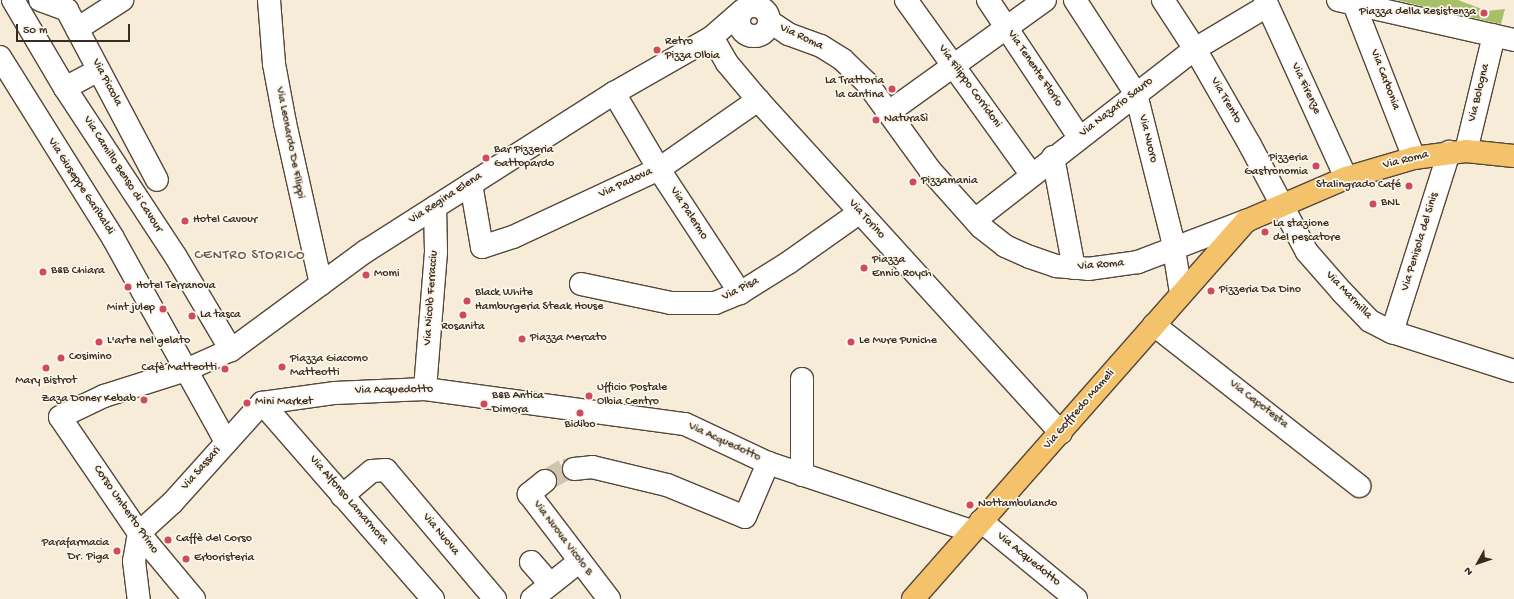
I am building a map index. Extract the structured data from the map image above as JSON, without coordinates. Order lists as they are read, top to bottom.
{
  "streets": {
    "main road": ["Via Roma", "Via Goffredo Mameli"],
    "street": [
      "Via Tenente Florio",
      "Via Carbonia",
      "Via Piccola",
      "Via Filippo Corridoni",
      "Via Firenze",
      "Via Bologna",
      "Via Trento",
      "Via Nazario Sauro",
      "Via Nuoro",
      "Via Leonardo De Filippi",
      "Via Camillo Benso di Cavour",
      "Via Padova",
      "Via Giuseppe Garibaldi",
      "Via Regina Elena",
      "Via Palermo",
      "Via Torino",
      "Via Penisola del Sinis",
      "Via Pisa",
      "Via Marmilla",
      "Via Nicolò Ferracciu",
      "Via Acquedotto",
      "Via Capotesta",
      "Via Sassari",
      "Via Alfonso Lamarmora",
      "Corso Umberto Primo",
      "Via Nuova",
      "Via Nuova Vicolo B"
    ]
  },
  "crossings": [
    ["Via Roma", "Via Carbonia"],
    ["Via Roma", "Via Firenze"],
    ["Via Roma", "Via Bologna"],
    ["Via Roma", "Via Trento"],
    ["Via Roma", "Via Nazario Sauro"],
    ["Via Roma", "Via Nuoro"],
    ["Via Roma", "Via Regina Elena"],
    ["Via Roma", "Via Penisola del Sinis"],
    ["Via Roma", "Via Marmilla"],
    ["Via Roma", "Via Goffredo Mameli"],
    ["Via Tenente Florio", "Via Nazario Sauro"],
    ["Via Filippo Corridoni", "Via Nazario Sauro"],
    ["Via Firenze", "Via Nazario Sauro"],
    ["Via Bologna", "Via Penisola del Sinis"],
    ["Via Trento", "Via Nazario Sauro"],
    ["Via Trento", "Via Marmilla"],
    ["Via Nazario Sauro", "Via Nuoro"],
    ["Via Nuoro", "Via Goffredo Mameli"],
    ["Via Leonardo De Filippi", "Via Regina Elena"],
    ["Via Camillo Benso di Cavour", "Via Regina Elena"],
    ["Via Padova", "Via Regina Elena"],
    ["Via Padova", "Via Palermo"],
    ["Via Padova", "Via Torino"],
    ["Via Giuseppe Garibaldi", "Via Regina Elena"],
    ["Via Giuseppe Garibaldi", "Via Sassari"],
    ["Via Regina Elena", "Via Palermo"],
    ["Via Regina Elena", "Via Torino"],
    ["Via Regina Elena", "Via Nicolò Ferracciu"],
    ["Via Regina Elena", "Corso Umberto Primo"],
    ["Via Palermo", "Via Pisa"],
    ["Via Torino", "Via Pisa"],
    ["Via Torino", "Via Goffredo Mameli"],
    ["Via Penisola del Sinis", "Via Marmilla"],
    ["Via Nicolò Ferracciu", "Via Acquedotto"],
    ["Via Acquedotto", "Via Goffredo Mameli"],
    ["Via Acquedotto", "Via Sassari"],
    ["Via Acquedotto", "Via Alfonso Lamarmora"],
    ["Via Capotesta", "Via Goffredo Mameli"],
    ["Via Sassari", "Via Alfonso Lamarmora"],
    ["Via Sassari", "Corso Umberto Primo"],
    ["Via Alfonso Lamarmora", "Via Nuova"]
  ],
  "districts": ["CENTRO STORICO"],
  "places": [
    "Piazza della Resistenza",
    "Retro Pizza Olbia",
    "La Trattoria la cantina",
    "NaturaSì",
    "Bar Pizzeria Gattopardo",
    "Pizzeria Gastronomia",
    "Pizzamania",
    "Stalingrado Café",
    "BNL",
    "Hotel Cavour",
    "La stazione del pescatore",
    "Piazza Ennio Roych",
    "B&B Chiara",
    "Momi",
    "Hotel Terranova",
    "Pizzeria Da Dino",
    "Black White Hamburgeria Steak House",
    "Mint julep",
    "Rosanita",
    "La tasca",
    "Piazza Mercato",
    "L'arte nel gelato",
    "Le Mure Puniche",
    "Cosimino",
    "Piazza Giacomo Matteotti",
    "Mary Bistrot",
    "Cafè Matteotti",
    "Ufficio Postale Olbia Centro",
    "Zaza Doner Kebab",
    "Mini Market",
    "B&B Antica Dimora",
    "Bidibo",
    "Nottambulando",
    "Caffè del Corso",
    "Parafarmacia Dr. Piga",
    "Erboristeria"
  ],
  "scale_bar": "50 m",
  "north": "bottom left"
}
